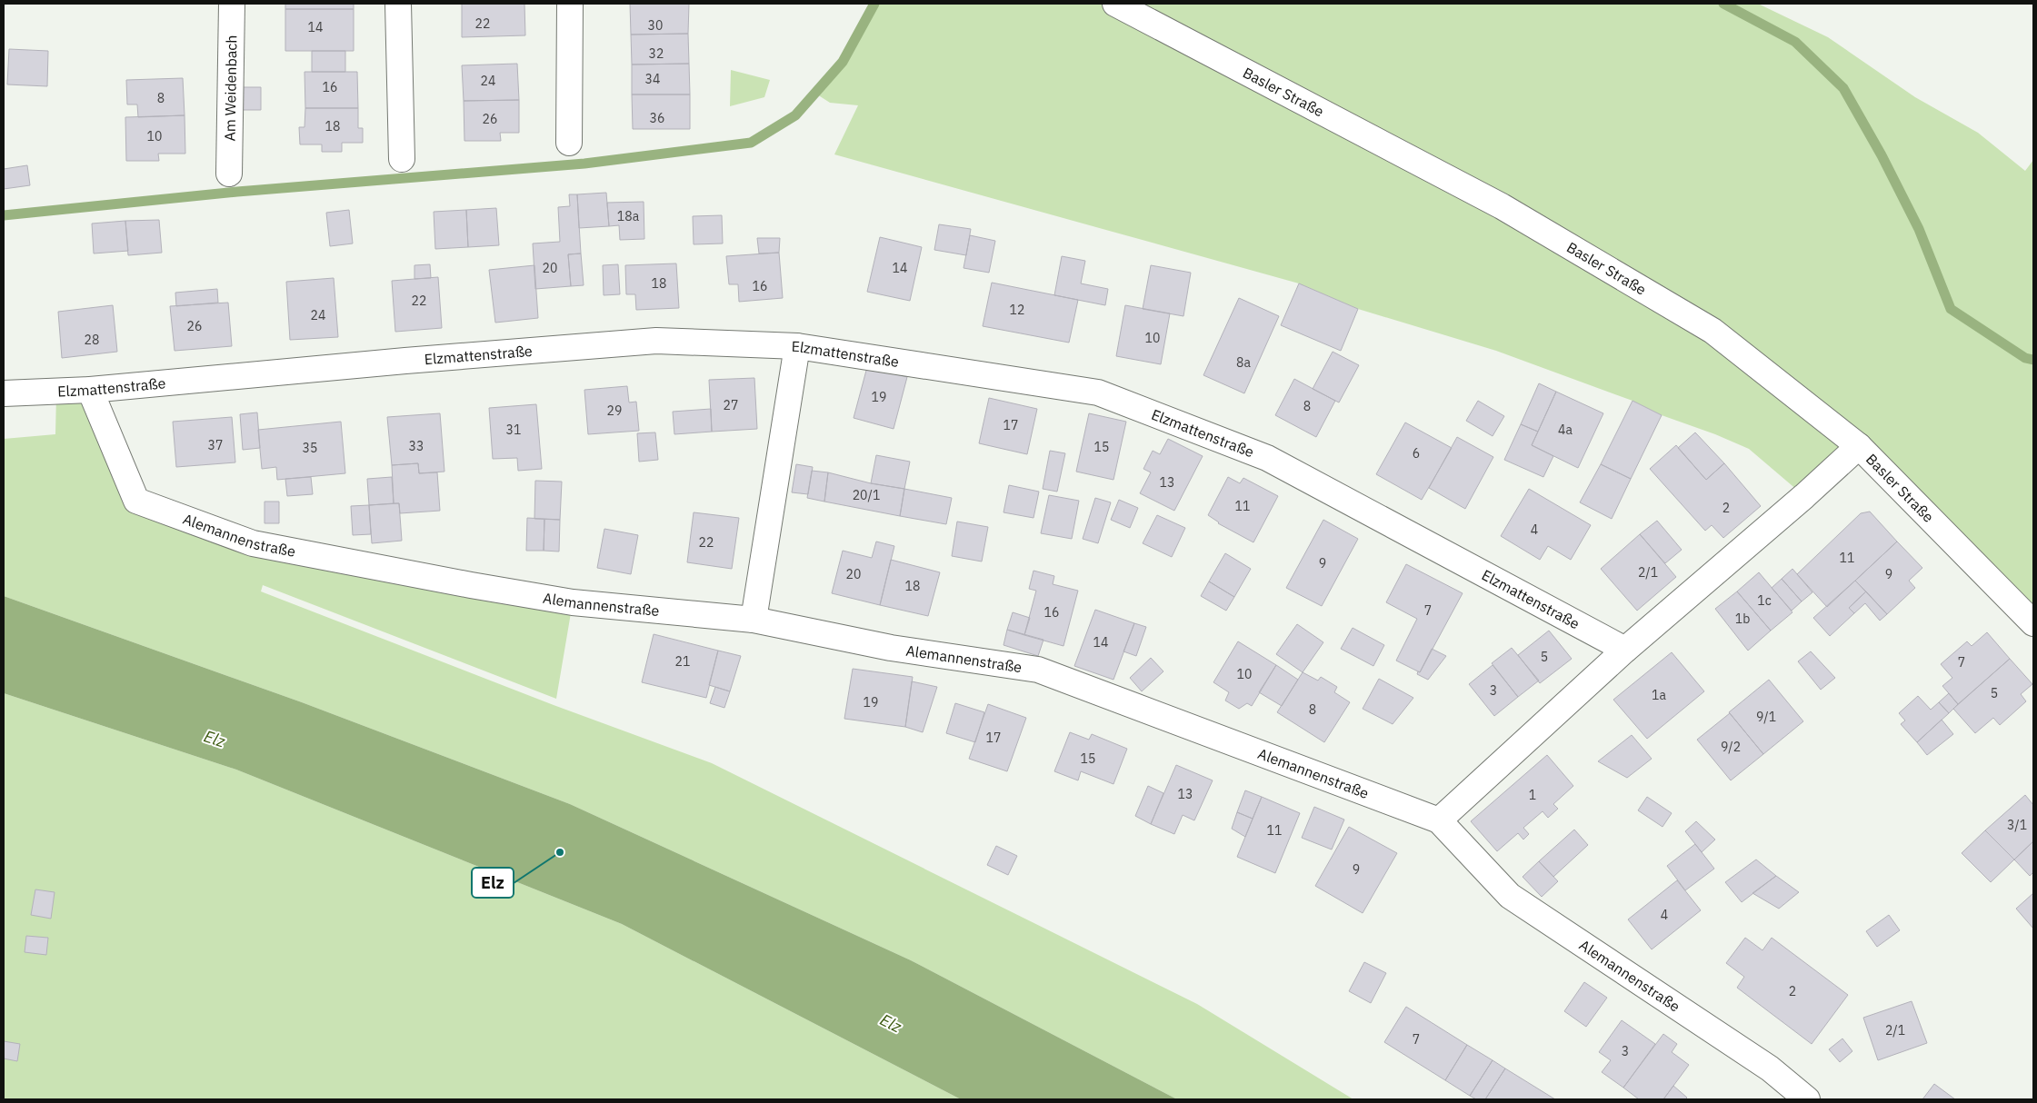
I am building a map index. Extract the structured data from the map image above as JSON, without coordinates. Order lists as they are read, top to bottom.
{
  "streets": {
    "street": [
      "Am Weidenbach",
      "Basler Straße",
      "Elzmattenstraße",
      "Alemannenstraße"
    ]
  },
  "crossings": [
    ["Elzmattenstraße", "Alemannenstraße"]
  ],
  "water": ["Elz"],
  "places": ["Elz"],
  "house_numbers": [
    "22",
    "30",
    "14",
    "32",
    "34",
    "24",
    "16",
    "8",
    "36",
    "26",
    "18",
    "10",
    "18a",
    "20",
    "14",
    "18",
    "16",
    "22",
    "12",
    "24",
    "26",
    "10",
    "28",
    "8a",
    "19",
    "27",
    "8",
    "29",
    "17",
    "31",
    "4a",
    "37",
    "33",
    "15",
    "35",
    "6",
    "13",
    "20/1",
    "11",
    "2",
    "4",
    "22",
    "11",
    "9",
    "2/1",
    "20",
    "9",
    "18",
    "1c",
    "7",
    "16",
    "1b",
    "14",
    "5",
    "21",
    "7",
    "10",
    "3",
    "5",
    "1a",
    "19",
    "8",
    "9/1",
    "17",
    "9/2",
    "15",
    "13",
    "1",
    "3/1",
    "11",
    "9",
    "4",
    "2",
    "2/1",
    "7",
    "3"
  ]
}
